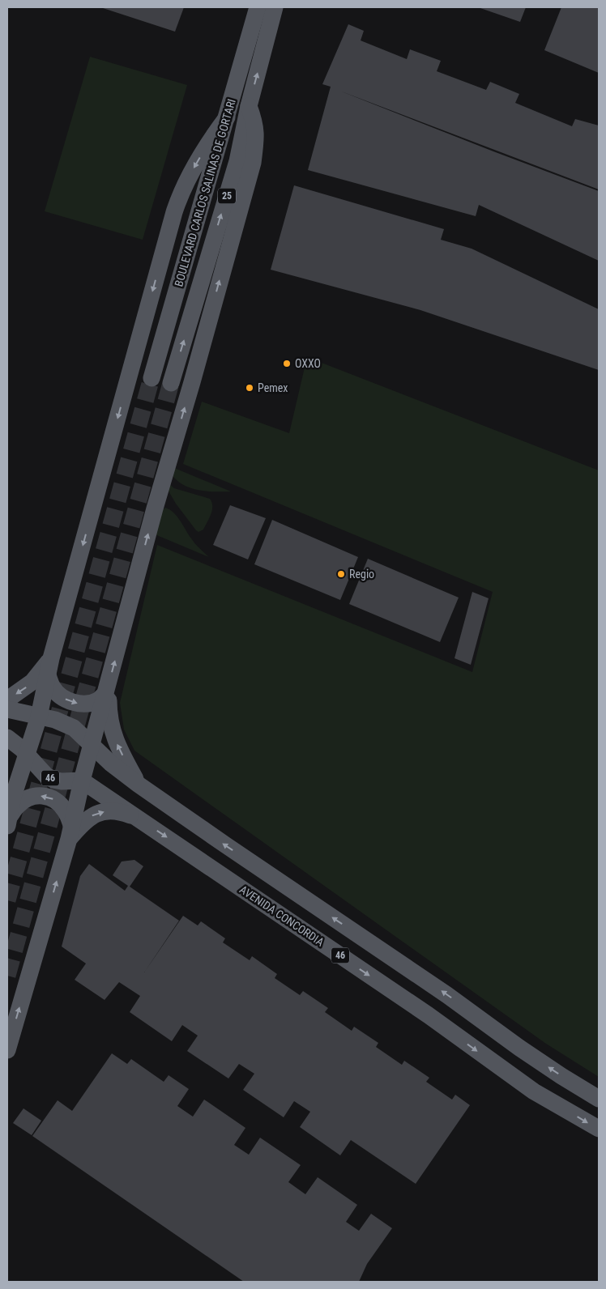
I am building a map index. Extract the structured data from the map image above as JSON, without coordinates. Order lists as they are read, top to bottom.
{
  "streets": {
    "main road": [
      "BOULEVARD CARLOS SALINAS DE GORTARI",
      "25",
      "46",
      "AVENIDA CONCORDIA"
    ]
  },
  "crossings": [
    ["46", "AVENIDA CONCORDIA"]
  ],
  "places": ["OXXO", "Pemex", "Regio"]
}
